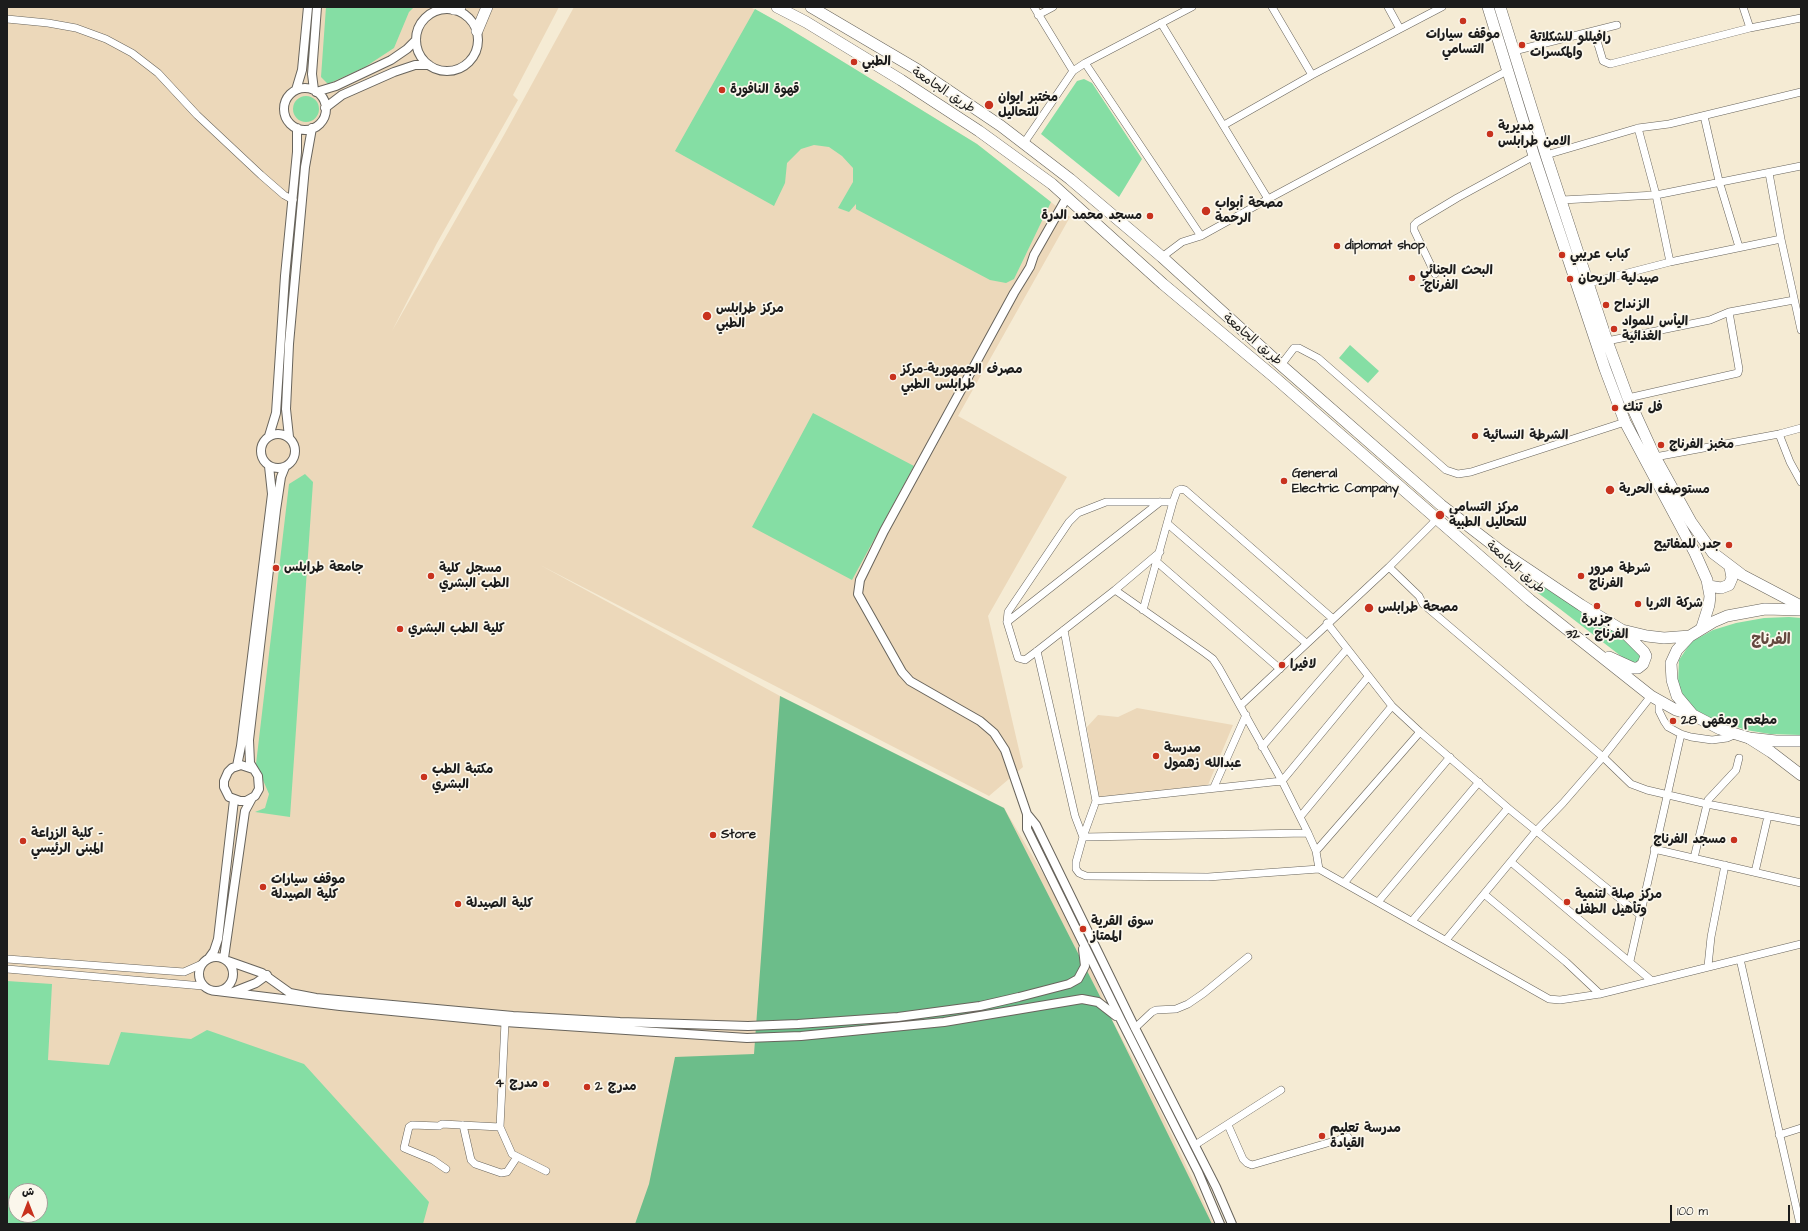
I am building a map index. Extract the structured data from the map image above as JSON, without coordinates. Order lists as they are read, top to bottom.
{
  "streets": {
    "main road": ["طريق الجامعة"]
  },
  "districts": ["الفرناج"],
  "places": [
    "موقف سيارات التسامي",
    "رافيللو للشكلاتة والمكسرات",
    "الطبي",
    "قهوة النافورة",
    "مختبر ايوان للتحاليل",
    "مديرية الامن طرابلس",
    "مصحة أبواب الرحمة",
    "مسجد محمد الدرة",
    "diplomat shop",
    "كباب عريبي",
    "البحث الجنائي -الفرناج",
    "صيدلية الريحان",
    "الزنداح",
    "مركز طرابلس الطبي",
    "اليأس للمواد الغذائية",
    "مصرف الجمهورية-مركز طرابلس الطبي",
    "فل تنك",
    "الشرطة النسائية",
    "مخبز الفرناج",
    "General Electric Company",
    "مستوصف الحرية",
    "مركز التسامي للتحاليل الطبية",
    "جدر للمفاتيح",
    "جامعة طرابلس",
    "مسجل كلية الطب البشري",
    "شرطة مرور الفرناج",
    "شركة الثريا",
    "جزيرة الفرناج - 32",
    "مصحة طرابلس",
    "كلية الطب البشري",
    "لافيرا",
    "مطعم ومقهى 28",
    "مدرسة عبدالله زهمول",
    "مكتبة الطب البشري",
    "Store",
    "مسجد الفرناج",
    "كلية الزراعة - المبنى الرئيسي",
    "موقف سيارات كلية الصيدلة",
    "مركز صلة لتنمية وتأهيل الطفل",
    "كلية الصيدلة",
    "سوق القرية الممتاز",
    "مدرج 4",
    "مدرج 2",
    "مدرسة تعليم القيادة"
  ],
  "scale_bar": "100 m",
  "north": "top"
}
